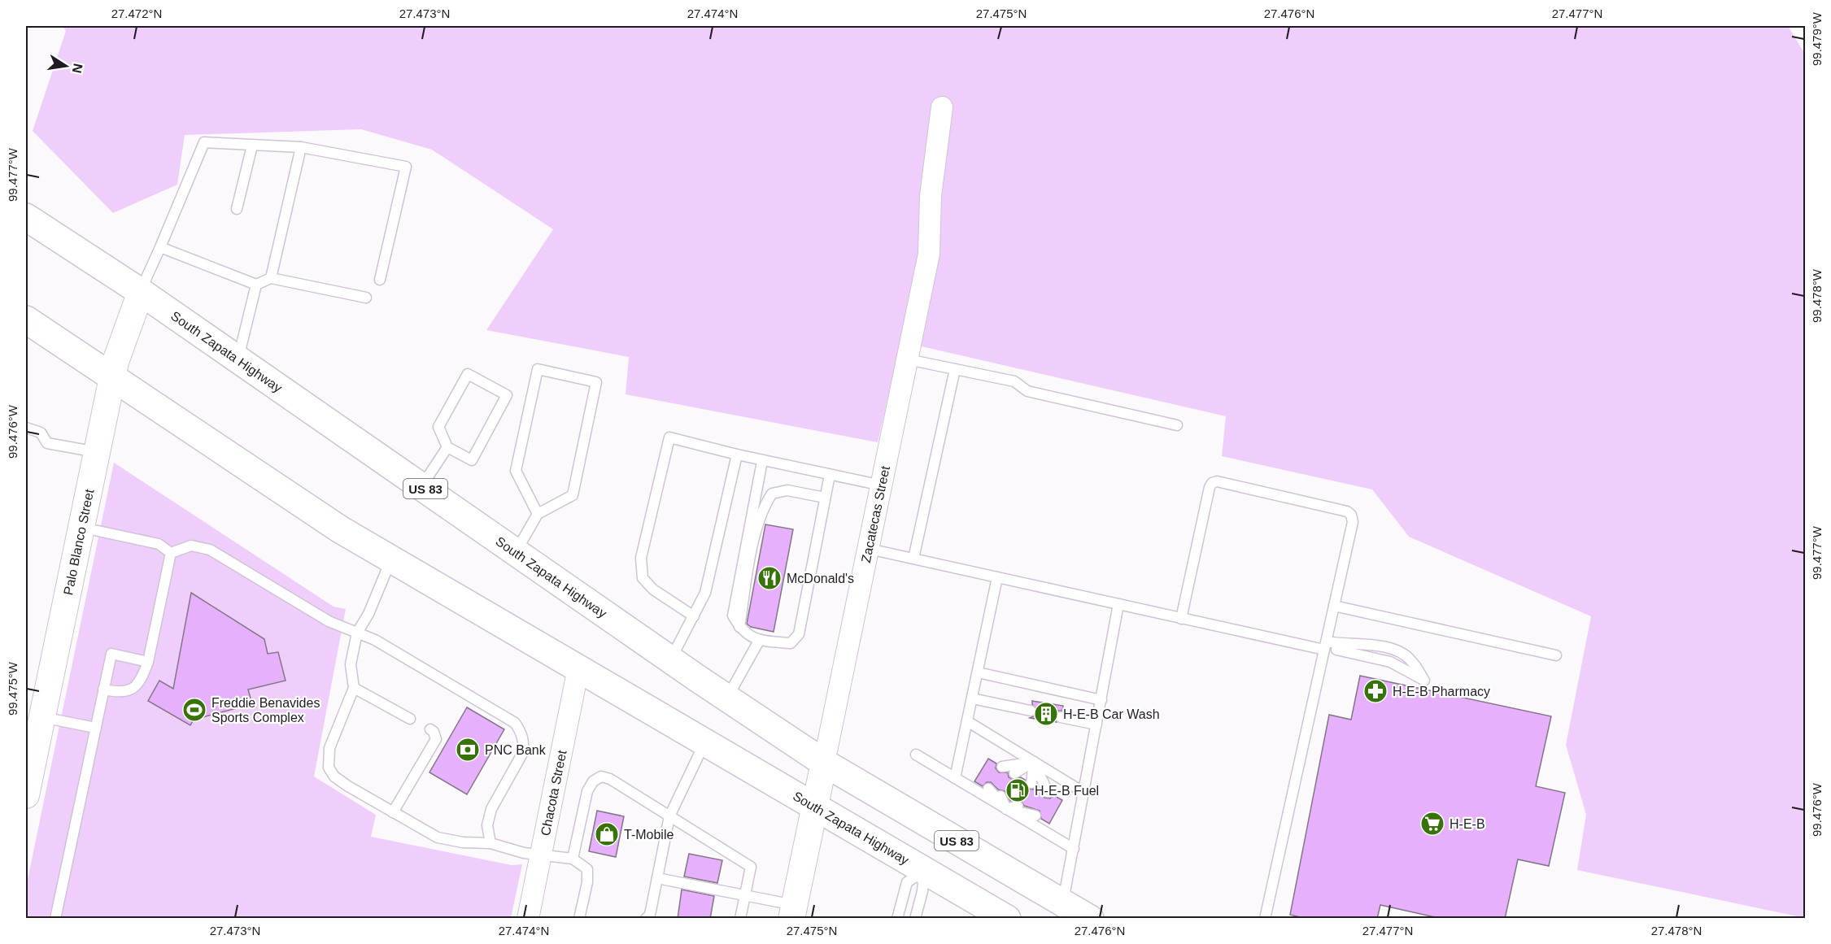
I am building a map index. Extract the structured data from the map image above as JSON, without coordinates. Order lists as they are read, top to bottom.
{
  "streets": {
    "main road": ["South Zapata Highway", "US 83"],
    "street": ["Zacatecas Street", "Palo Blanco Street", "Chacota Street"]
  },
  "crossings": [
    ["South Zapata Highway", "Zacatecas Street"],
    ["South Zapata Highway", "Palo Blanco Street"],
    ["South Zapata Highway", "Chacota Street"]
  ],
  "places": {
    "restaurant": ["McDonald's"],
    "pharmacy": ["H-E-B Pharmacy"],
    "sports": ["Freddie Benavides Sports Complex"],
    "building": ["H-E-B Car Wash"],
    "bank": ["PNC Bank"],
    "fuel station": ["H-E-B Fuel"],
    "supermarket": ["H-E-B"],
    "shop": ["T-Mobile"]
  },
  "north": "right",
  "coordinates": [
    "27.472°N",
    "27.473°N",
    "27.474°N",
    "27.475°N",
    "27.476°N",
    "27.477°N",
    "99.479°W",
    "99.477°W",
    "99.478°W",
    "99.476°W",
    "99.475°W",
    "27.478°N"
  ]
}
